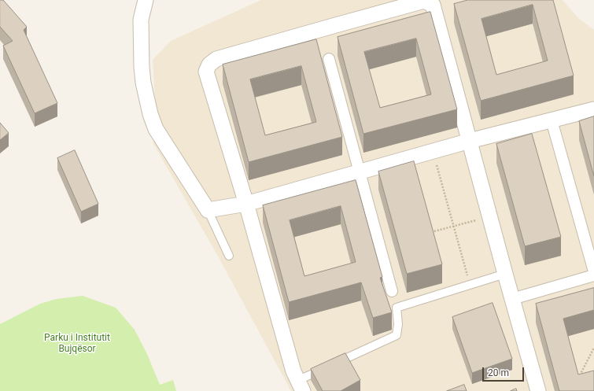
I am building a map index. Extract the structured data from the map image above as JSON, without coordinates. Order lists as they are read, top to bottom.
{
  "parks": ["Parku i Institutit Bujqësor"],
  "scale_bar": "20 m"
}
